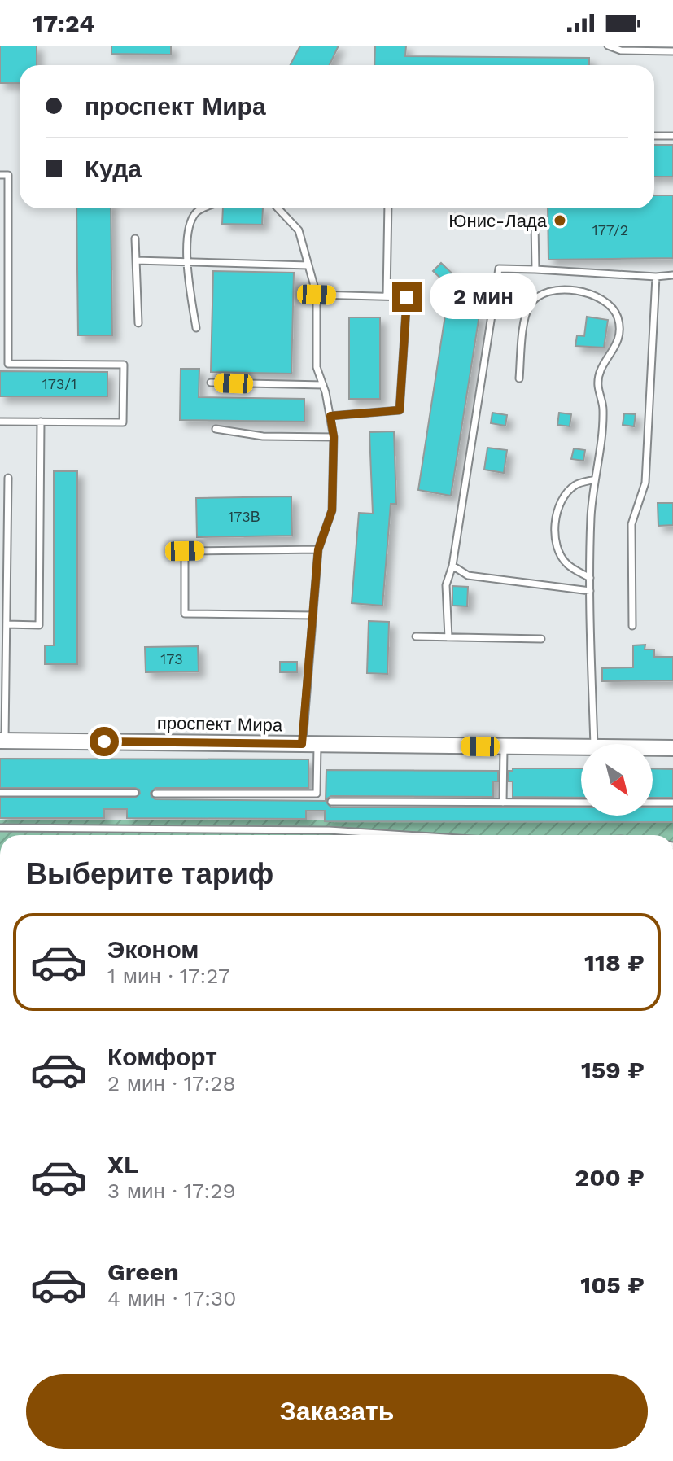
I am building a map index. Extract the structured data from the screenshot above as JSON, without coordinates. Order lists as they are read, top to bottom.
{
  "streets": {
    "street": ["проспект Мира"]
  },
  "places": ["Юнис-Лада"],
  "house_numbers": [
    "177/2",
    "173/1",
    "173В",
    "173"
  ],
  "north": "bottom right",
  "page": {
    "status": "17:24",
    "banner": ["проспект Мира", "Куда"],
    "bubble": "2 мин",
    "heading": "Выберите тариф",
    "list": [
      {
        "name": "Эконом",
        "note": "1 мин · 17:27",
        "value": "118 ₽"
      },
      {
        "name": "Комфорт",
        "note": "2 мин · 17:28",
        "value": "159 ₽"
      },
      {
        "name": "XL",
        "note": "3 мин · 17:29",
        "value": "200 ₽"
      },
      {
        "name": "Green",
        "note": "4 мин · 17:30",
        "value": "105 ₽"
      }
    ],
    "buttons": "Заказать"
  }
}
